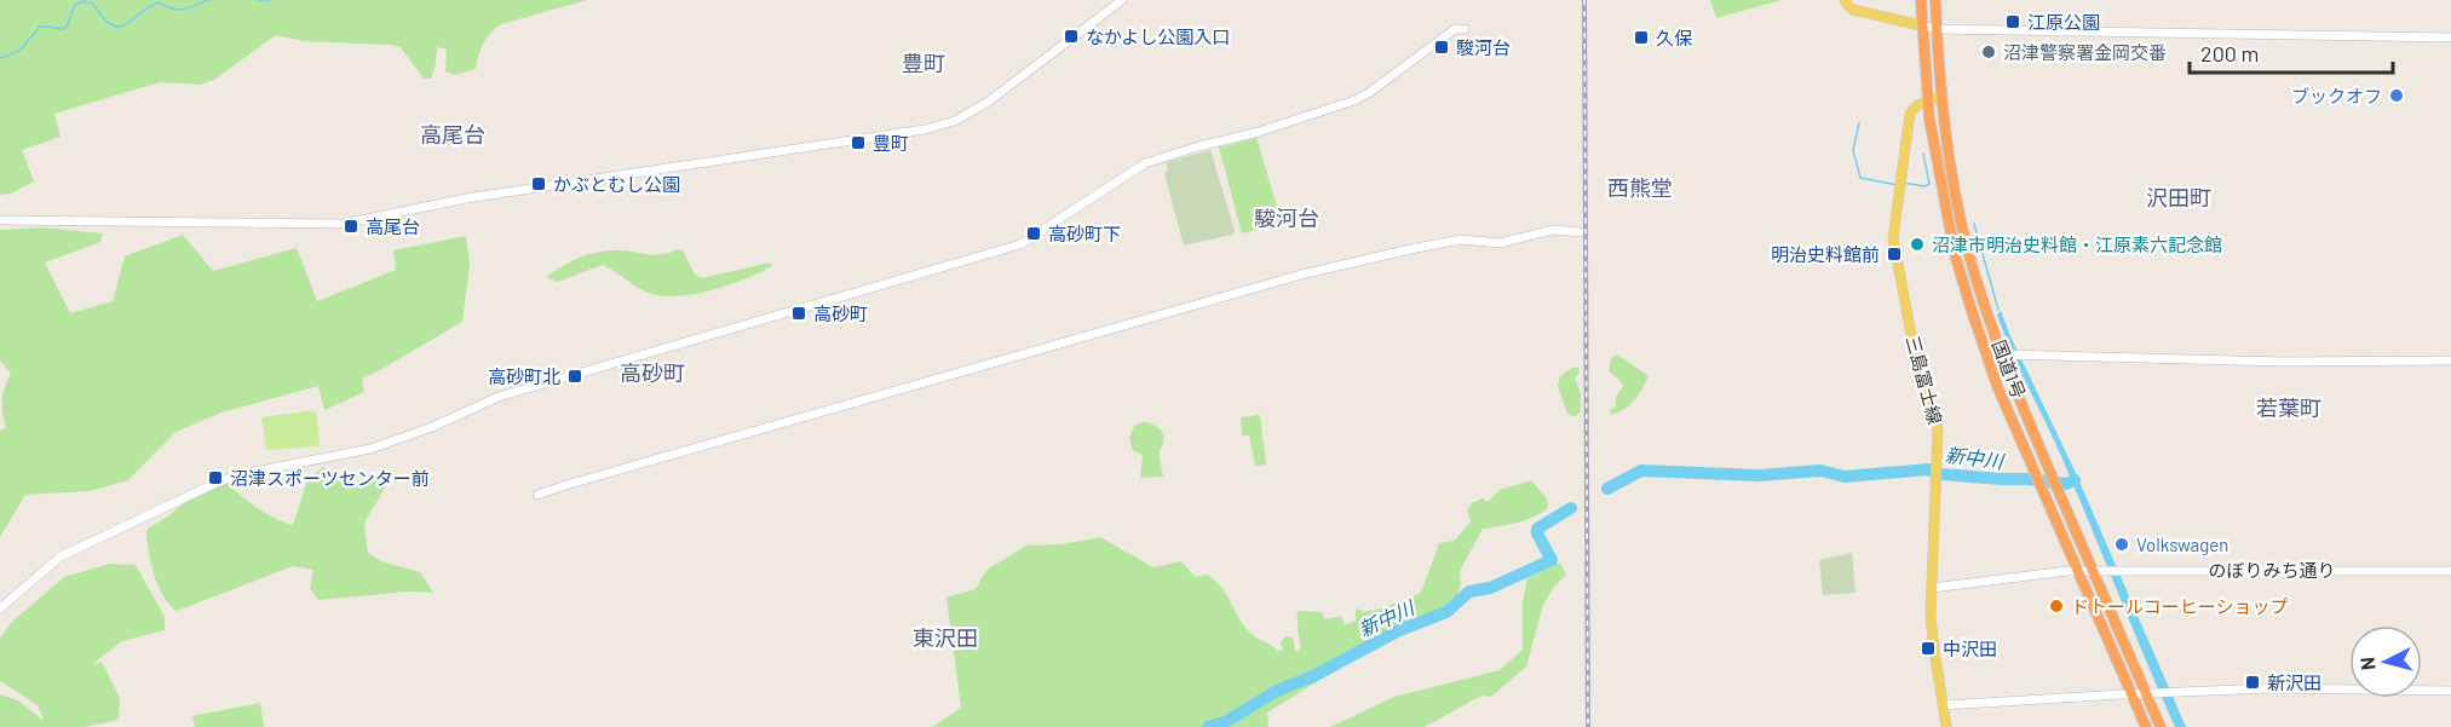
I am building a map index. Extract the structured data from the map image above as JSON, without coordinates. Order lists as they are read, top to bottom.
{
  "streets": {
    "highway": ["国道1号"],
    "main road": ["三島富士線"],
    "street": ["のぼりみち通り"]
  },
  "crossings": [
    ["国道1号", "三島富士線"],
    ["国道1号", "のぼりみち通り"],
    ["三島富士線", "のぼりみち通り"]
  ],
  "districts": [
    "豊町",
    "高尾台",
    "西熊堂",
    "沢田町",
    "駿河台",
    "高砂町",
    "若葉町",
    "東沢田"
  ],
  "water": ["新中川"],
  "places": {
    "transit": [
      "江原公園",
      "なかよし公園入口",
      "久保",
      "駿河台",
      "豊町",
      "かぶとむし公園",
      "高尾台",
      "高砂町下",
      "明治史料館前",
      "高砂町",
      "高砂町北",
      "沼津スポーツセンター前",
      "中沢田",
      "新沢田"
    ],
    "other": [
      "沼津警察署金岡交番",
      "ブックオフ",
      "沼津市明治史料館・江原素六記念館",
      "Volkswagen",
      "ドトールコーヒーショップ"
    ]
  },
  "scale_bar": "200 m",
  "north": "left"
}
